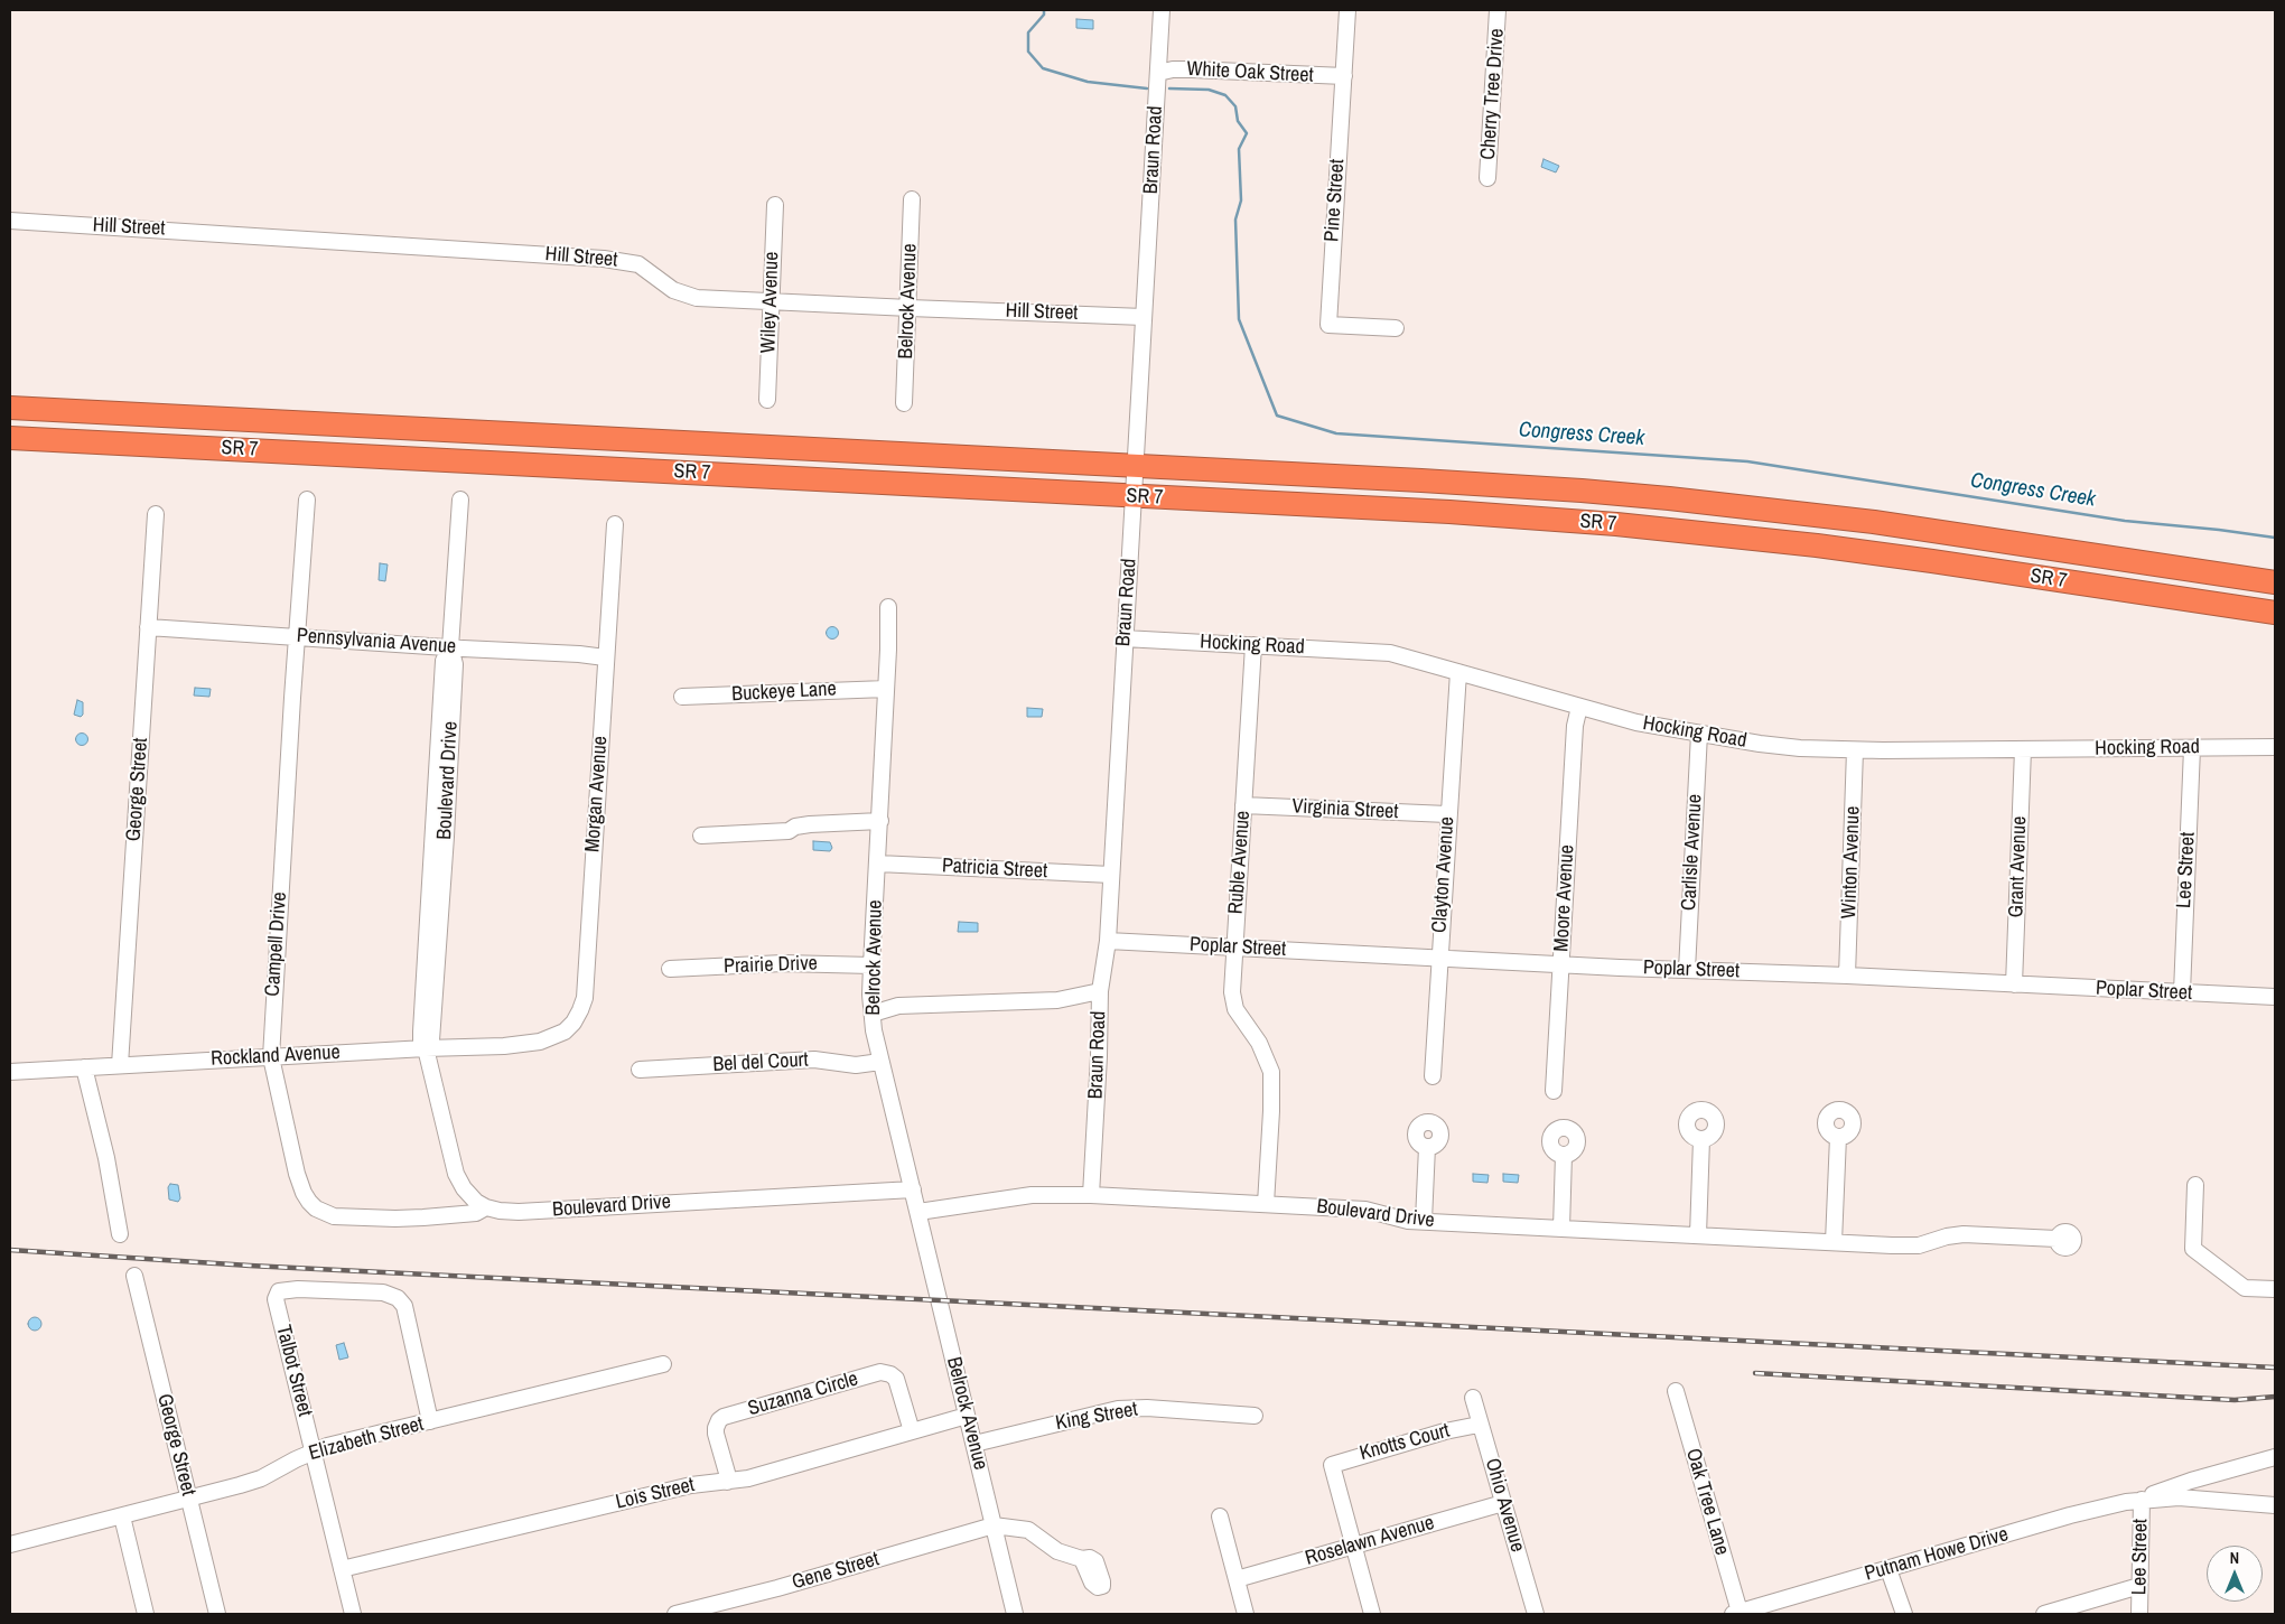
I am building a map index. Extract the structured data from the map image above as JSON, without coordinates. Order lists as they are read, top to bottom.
{
  "streets": {
    "highway": ["SR 7"],
    "street": [
      "White Oak Street",
      "Cherry Tree Drive",
      "Braun Road",
      "Pine Street",
      "Hill Street",
      "Belrock Avenue",
      "Wiley Avenue",
      "Pennsylvania Avenue",
      "Hocking Road",
      "Buckeye Lane",
      "Boulevard Drive",
      "George Street",
      "Morgan Avenue",
      "Virginia Street",
      "Carlisle Avenue",
      "Ruble Avenue",
      "Winton Avenue",
      "Grant Avenue",
      "Patricia Street",
      "Lee Street",
      "Clayton Avenue",
      "Moore Avenue",
      "Campell Drive",
      "Poplar Street",
      "Prairie Drive",
      "Rockland Avenue",
      "Bel del Court",
      "Talbot Street",
      "Suzanna Circle",
      "King Street",
      "Elizabeth Street",
      "Knotts Court",
      "Lois Street",
      "Oak Tree Lane",
      "Ohio Avenue",
      "Roselawn Avenue",
      "Putnam Howe Drive",
      "Gene Street"
    ]
  },
  "crossings": [
    ["White Oak Street", "Braun Road"],
    ["White Oak Street", "Pine Street"],
    ["Braun Road", "Hill Street"],
    ["Braun Road", "SR 7"],
    ["Braun Road", "Hocking Road"],
    ["Braun Road", "Boulevard Drive"],
    ["Braun Road", "Patricia Street"],
    ["Braun Road", "Poplar Street"],
    ["Hill Street", "Belrock Avenue"],
    ["Hill Street", "Wiley Avenue"],
    ["Belrock Avenue", "Buckeye Lane"],
    ["Belrock Avenue", "Boulevard Drive"],
    ["Belrock Avenue", "Patricia Street"],
    ["Belrock Avenue", "Prairie Drive"],
    ["Belrock Avenue", "Bel del Court"],
    ["Belrock Avenue", "King Street"],
    ["Belrock Avenue", "Lois Street"],
    ["Belrock Avenue", "Gene Street"],
    ["Pennsylvania Avenue", "Boulevard Drive"],
    ["Pennsylvania Avenue", "George Street"],
    ["Pennsylvania Avenue", "Morgan Avenue"],
    ["Pennsylvania Avenue", "Campell Drive"],
    ["Hocking Road", "Carlisle Avenue"],
    ["Hocking Road", "Ruble Avenue"],
    ["Hocking Road", "Winton Avenue"],
    ["Hocking Road", "Grant Avenue"],
    ["Hocking Road", "Lee Street"],
    ["Hocking Road", "Clayton Avenue"],
    ["Hocking Road", "Moore Avenue"],
    ["Boulevard Drive", "Ruble Avenue"],
    ["Boulevard Drive", "Campell Drive"],
    ["Boulevard Drive", "Rockland Avenue"],
    ["George Street", "Rockland Avenue"],
    ["George Street", "Elizabeth Street"],
    ["Morgan Avenue", "Rockland Avenue"],
    ["Virginia Street", "Ruble Avenue"],
    ["Virginia Street", "Clayton Avenue"],
    ["Carlisle Avenue", "Poplar Street"],
    ["Ruble Avenue", "Poplar Street"],
    ["Winton Avenue", "Poplar Street"],
    ["Grant Avenue", "Poplar Street"],
    ["Lee Street", "Poplar Street"],
    ["Lee Street", "Putnam Howe Drive"],
    ["Clayton Avenue", "Poplar Street"],
    ["Moore Avenue", "Poplar Street"],
    ["Campell Drive", "Rockland Avenue"],
    ["Talbot Street", "Elizabeth Street"],
    ["Talbot Street", "Lois Street"],
    ["Suzanna Circle", "Lois Street"],
    ["Knotts Court", "Ohio Avenue"],
    ["Knotts Court", "Roselawn Avenue"],
    ["Oak Tree Lane", "Putnam Howe Drive"],
    ["Ohio Avenue", "Roselawn Avenue"]
  ],
  "water": ["Congress Creek"],
  "north": "top"
}
